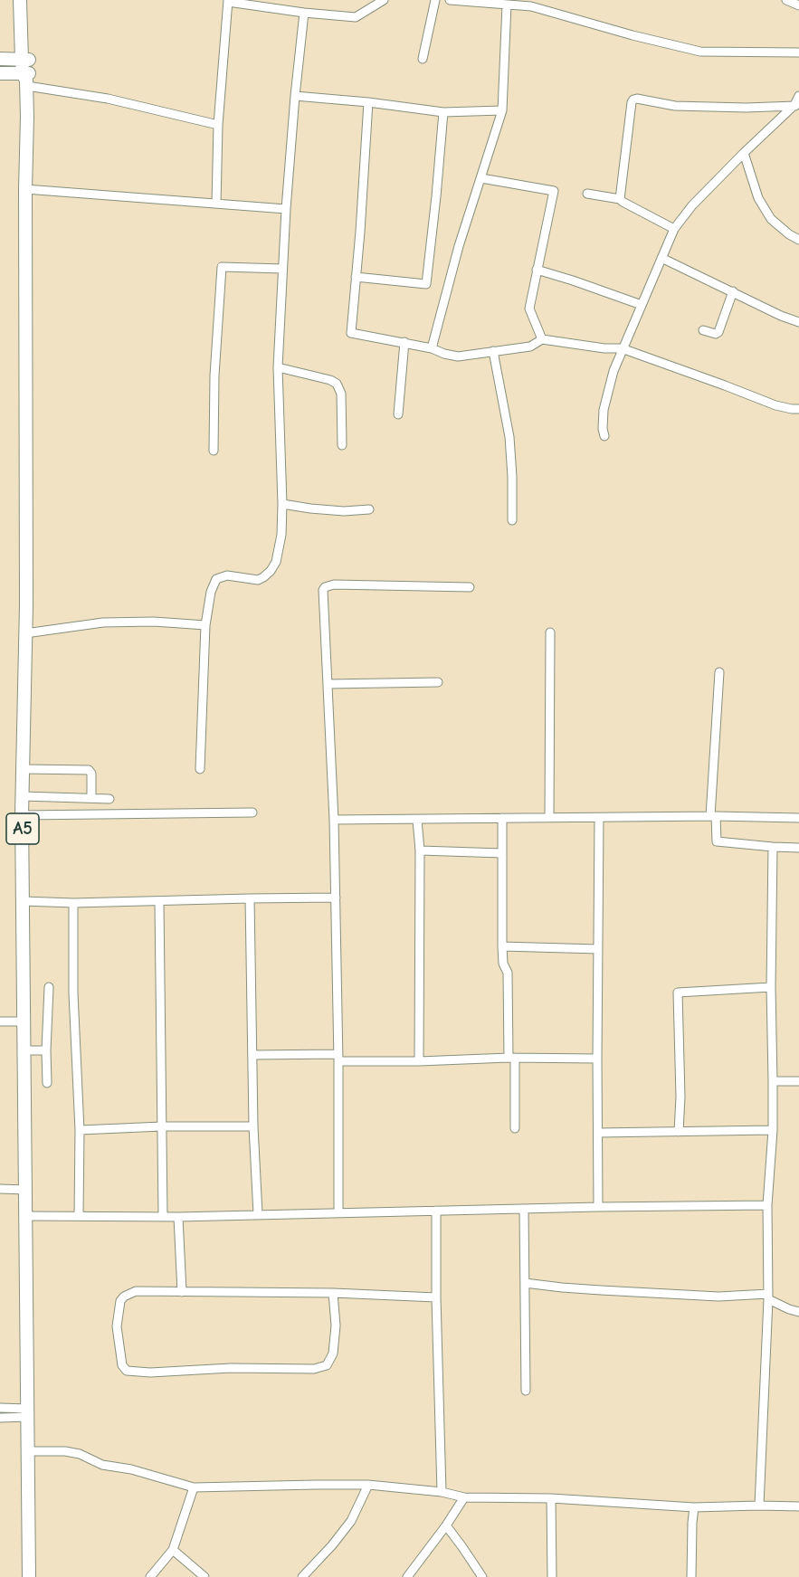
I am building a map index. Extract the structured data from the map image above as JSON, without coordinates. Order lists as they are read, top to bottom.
{
  "streets": {
    "highway": ["A5"]
  }
}
